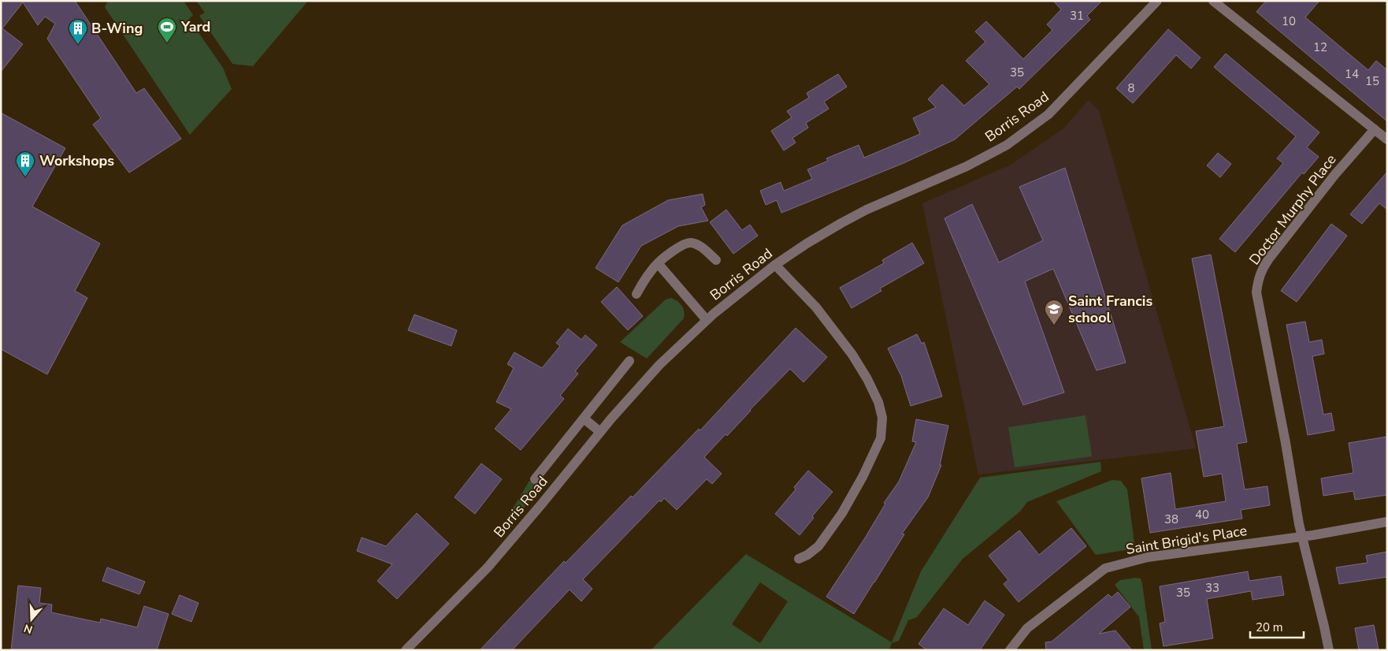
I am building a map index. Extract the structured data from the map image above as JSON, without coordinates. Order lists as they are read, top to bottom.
{
  "streets": {
    "street": ["Borris Road", "Doctor Murphy Place", "Saint Brigid's Place"]
  },
  "crossings": [
    ["Doctor Murphy Place", "Saint Brigid's Place"]
  ],
  "places": {
    "sports": ["Yard"],
    "building": ["B-Wing", "Workshops"],
    "school or university": ["Saint Francis school"]
  },
  "house_numbers": [
    "31",
    "10",
    "12",
    "35",
    "14",
    "15",
    "8",
    "40",
    "38",
    "33",
    "35"
  ],
  "scale_bar": "20 m",
  "north": "bottom"
}
